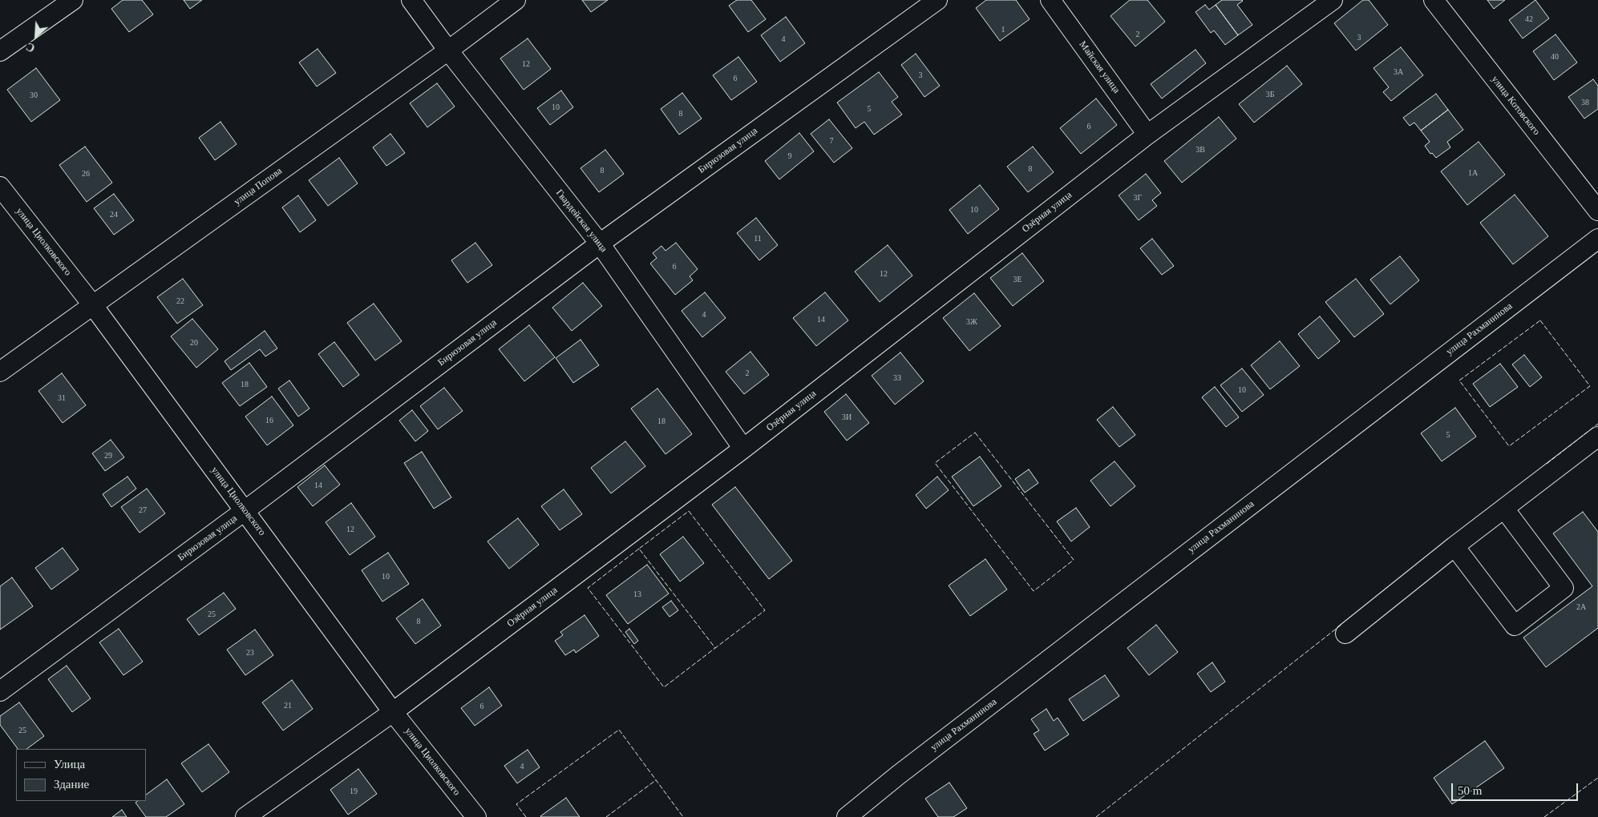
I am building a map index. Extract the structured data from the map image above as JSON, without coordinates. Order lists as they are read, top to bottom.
{
  "streets": {
    "street": [
      "Майская улица",
      "улица Котовского",
      "Бирюзовая улица",
      "улица Попова",
      "Озёрная улица",
      "Гвардейская улица",
      "улица Циолковского",
      "улица Рахманинова"
    ]
  },
  "crossings": [
    ["Майская улица", "Озёрная улица"],
    ["Бирюзовая улица", "Гвардейская улица"],
    ["Бирюзовая улица", "улица Циолковского"],
    ["улица Попова", "Гвардейская улица"],
    ["улица Попова", "улица Циолковского"],
    ["Озёрная улица", "Гвардейская улица"],
    ["Озёрная улица", "улица Циолковского"]
  ],
  "house_numbers": [
    "42",
    "1",
    "2",
    "3",
    "4",
    "40",
    "12",
    "3А",
    "3",
    "6",
    "3Б",
    "30",
    "38",
    "10",
    "5",
    "8",
    "6",
    "7",
    "3В",
    "9",
    "8",
    "8",
    "1А",
    "26",
    "3Г",
    "10",
    "24",
    "11",
    "6",
    "12",
    "3Е",
    "22",
    "4",
    "14",
    "3Ж",
    "20",
    "2",
    "3З",
    "18",
    "10",
    "31",
    "3И",
    "16",
    "18",
    "5",
    "29",
    "14",
    "27",
    "12",
    "10",
    "13",
    "2А",
    "25",
    "8",
    "23",
    "21",
    "6",
    "25",
    "4",
    "19"
  ],
  "legend": ["Улица", "Здание"],
  "scale_bar": "50 m",
  "north": "bottom left"
}
